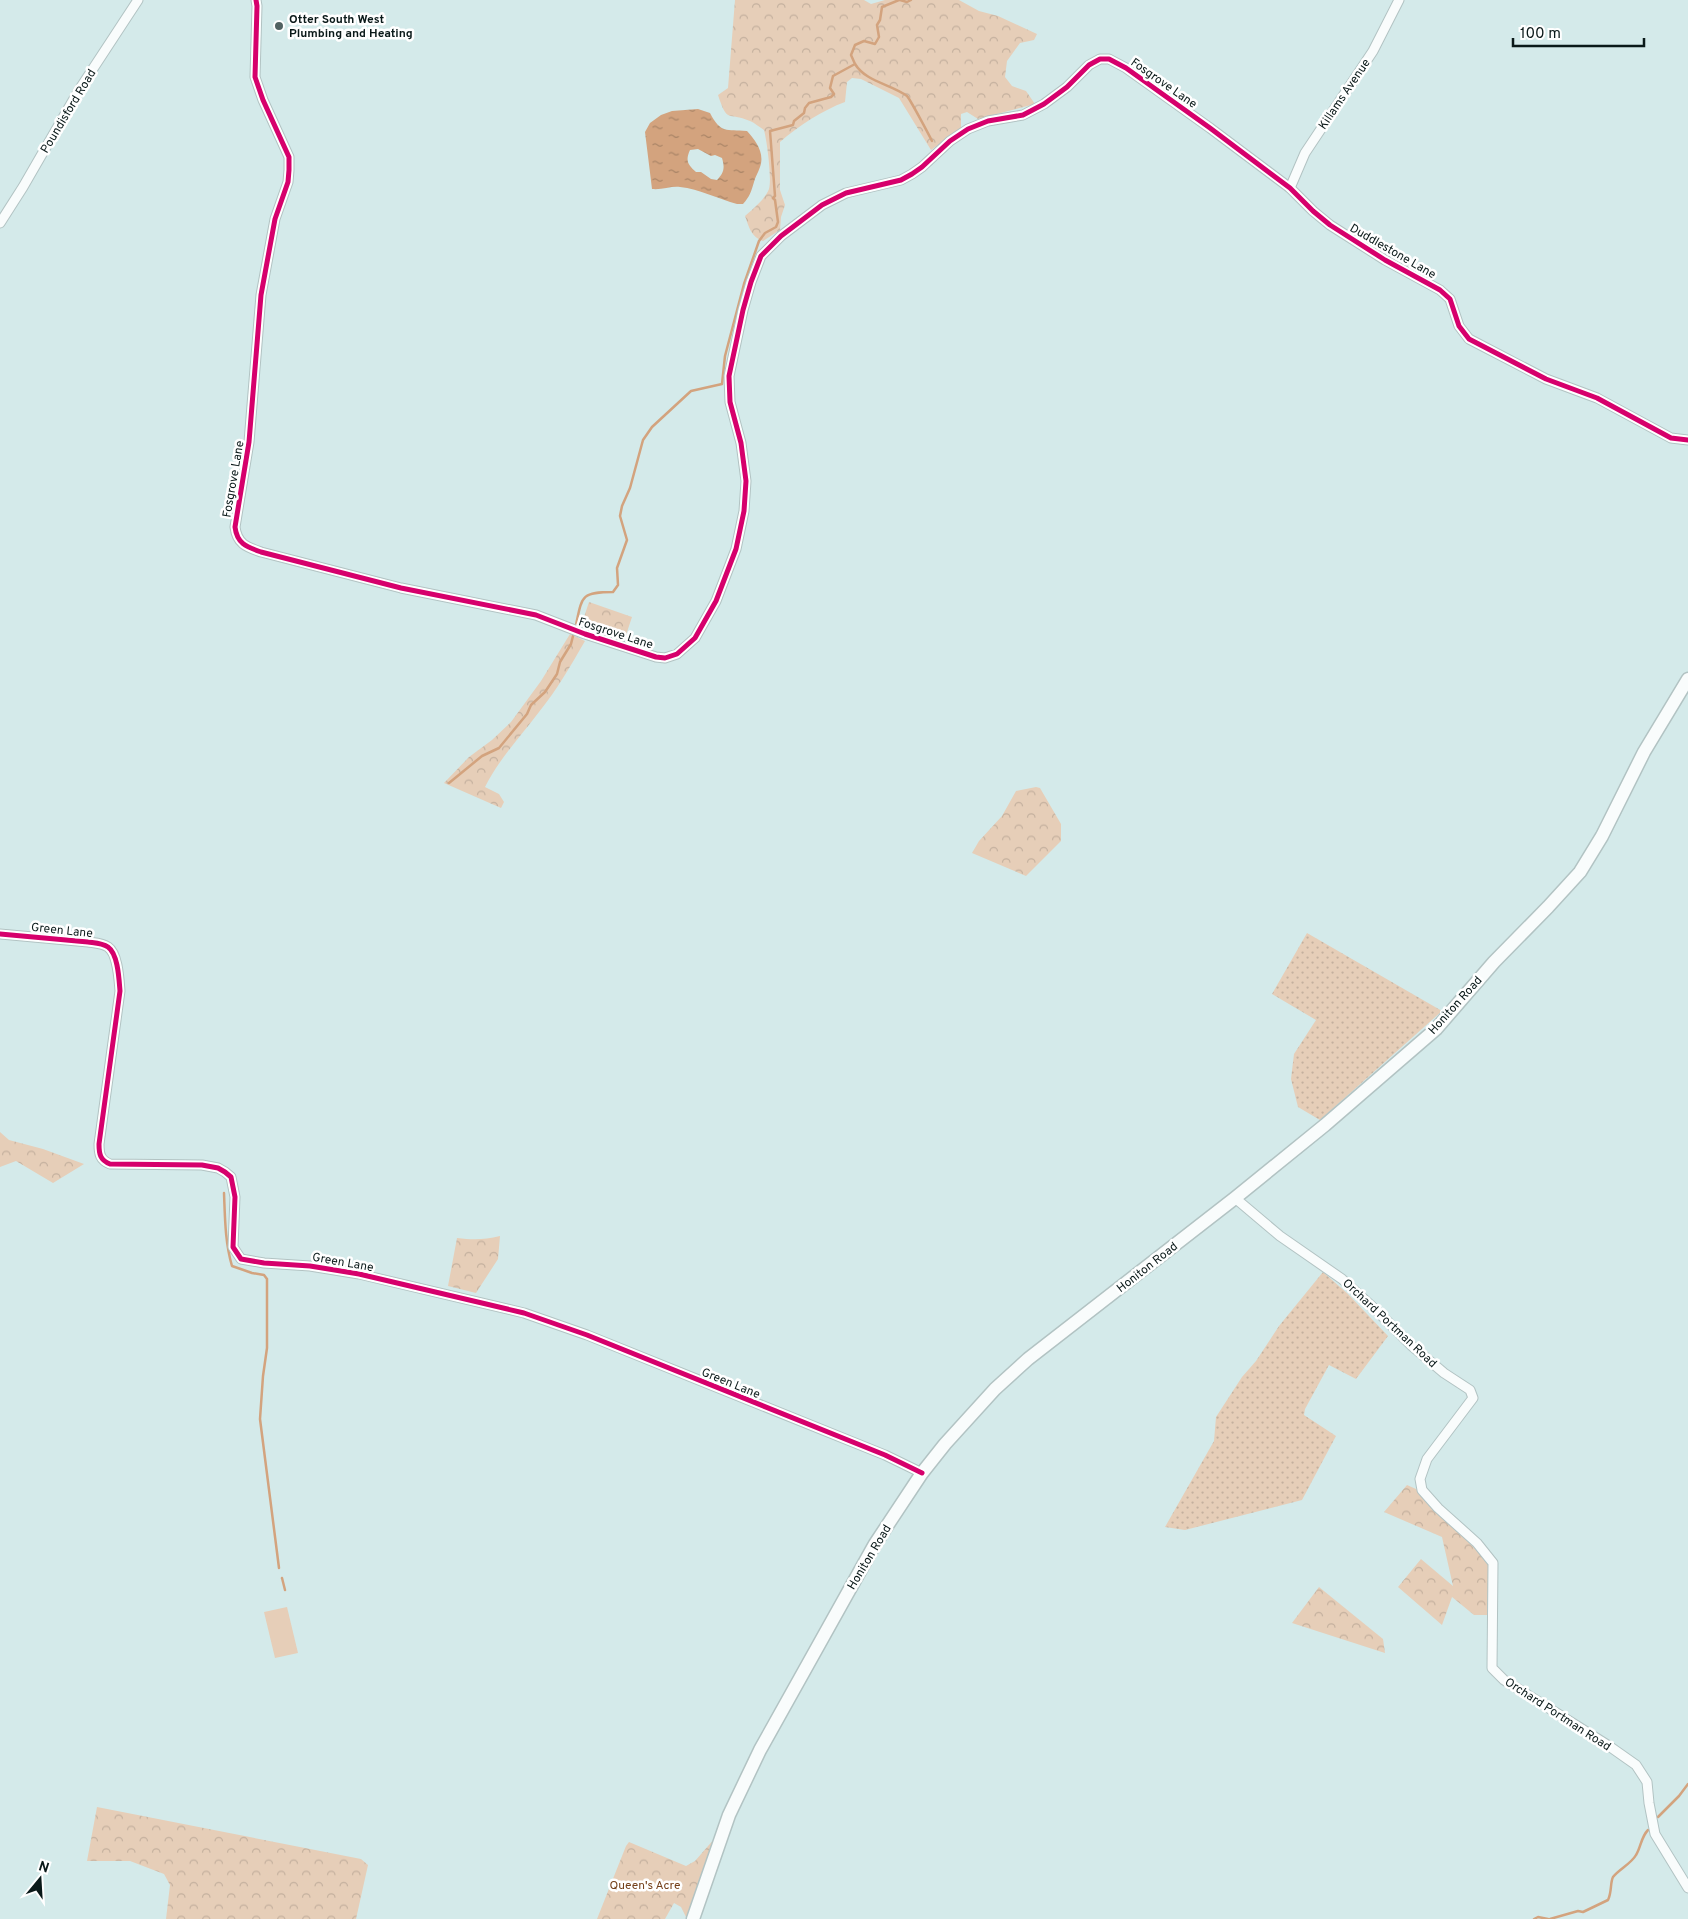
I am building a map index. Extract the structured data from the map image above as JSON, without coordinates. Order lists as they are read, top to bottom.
{
  "streets": {
    "main road": ["Honiton Road"],
    "street": [
      "Fosgrove Lane",
      "Killams Avenue",
      "Poundisford Road",
      "Duddlestone Lane",
      "Green Lane",
      "Orchard Portman Road"
    ]
  },
  "crossings": [
    ["Fosgrove Lane", "Killams Avenue"],
    ["Fosgrove Lane", "Duddlestone Lane"],
    ["Killams Avenue", "Duddlestone Lane"],
    ["Green Lane", "Honiton Road"],
    ["Honiton Road", "Orchard Portman Road"]
  ],
  "parks": ["Queen's Acre"],
  "places": ["Otter South West Plumbing and Heating"],
  "scale_bar": "100 m",
  "north": "top"
}
